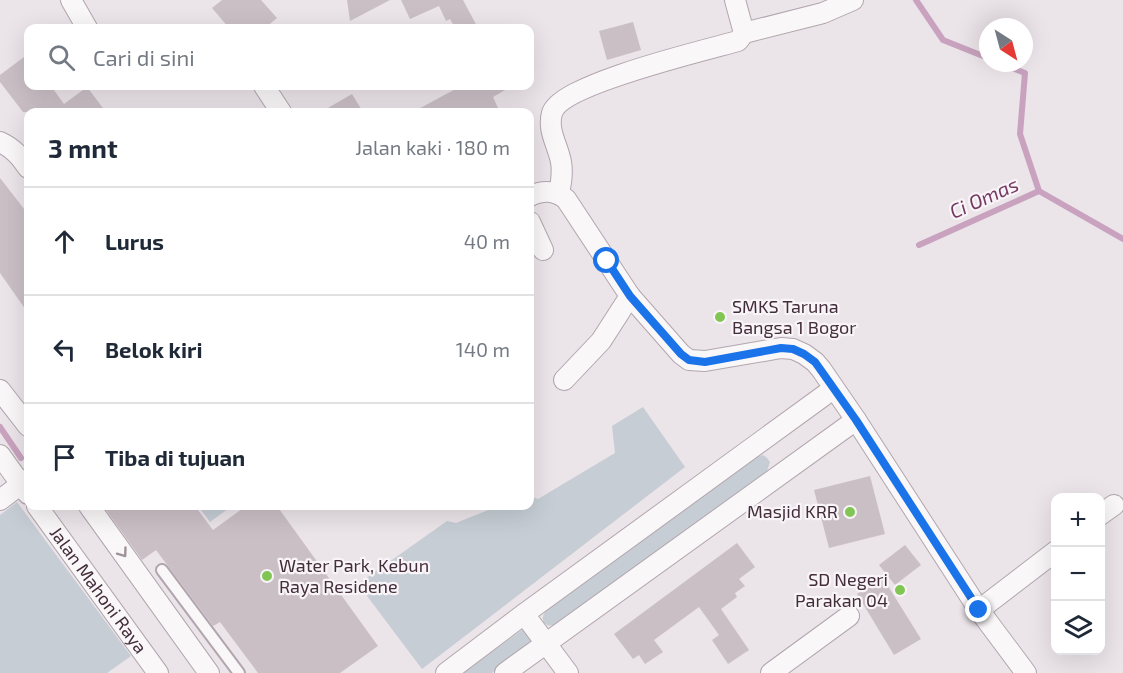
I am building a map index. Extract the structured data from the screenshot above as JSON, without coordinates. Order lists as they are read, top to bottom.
{
  "streets": {
    "street": ["Jalan Mahoni Raya"]
  },
  "water": ["Ci Omas"],
  "places": [
    "SMKS Taruna Bangsa 1 Bogor",
    "Masjid KRR",
    "Water Park, Kebun Raya Residene",
    "SD Negeri Parakan 04"
  ],
  "north": "bottom right",
  "page": {
    "search": "Cari di sini",
    "heading": ["3 mnt", "Jalan kaki · 180 m"],
    "list": [
      ["Lurus", "40 m"],
      ["Belok kiri", "140 m"],
      "Tiba di tujuan"
    ],
    "map_buttons": ["+", "−"]
  }
}
